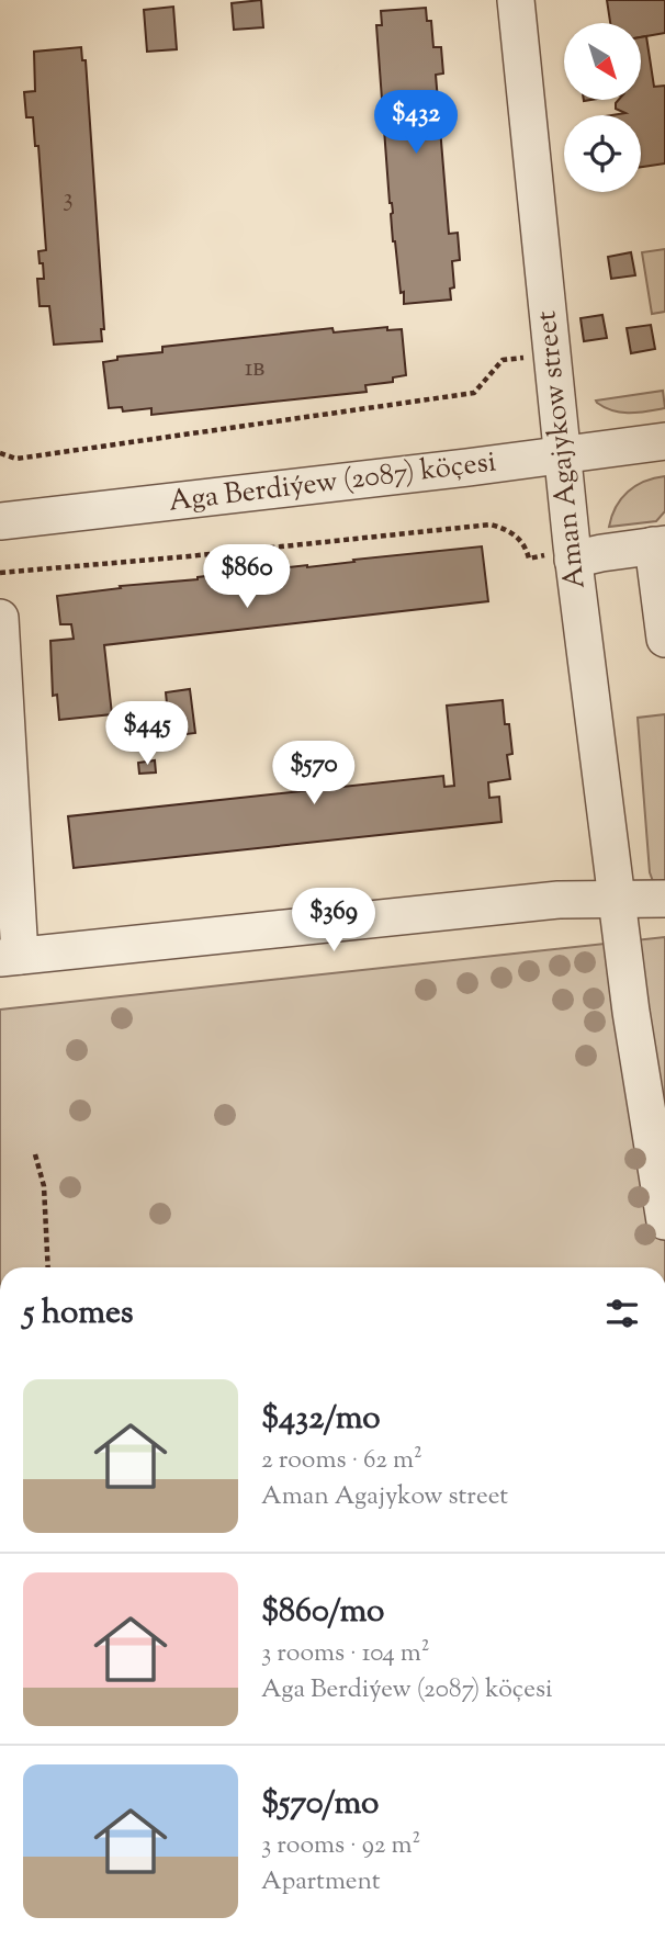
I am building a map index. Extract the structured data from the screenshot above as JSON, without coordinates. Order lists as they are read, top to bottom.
{
  "streets": {
    "street": ["Aman Agajykow street", "Aga Berdiýew (2087) köçesi"]
  },
  "crossings": [
    ["Aman Agajykow street", "Aga Berdiýew (2087) köçesi"]
  ],
  "house_numbers": ["3", "1в"],
  "north": "bottom right",
  "page": {
    "price": [
      "$432",
      "$860",
      "$445",
      "$570",
      "$369"
    ],
    "heading": "5 homes",
    "list": [
      {
        "name": "$432/mo",
        "note": "2 rooms · 62 m² · Aman Agajykow street"
      },
      {
        "name": "$860/mo",
        "note": "3 rooms · 104 m² · Aga Berdiýew (2087) köçesi"
      },
      {
        "name": "$570/mo",
        "note": "3 rooms · 92 m² · Apartment"
      }
    ]
  }
}
